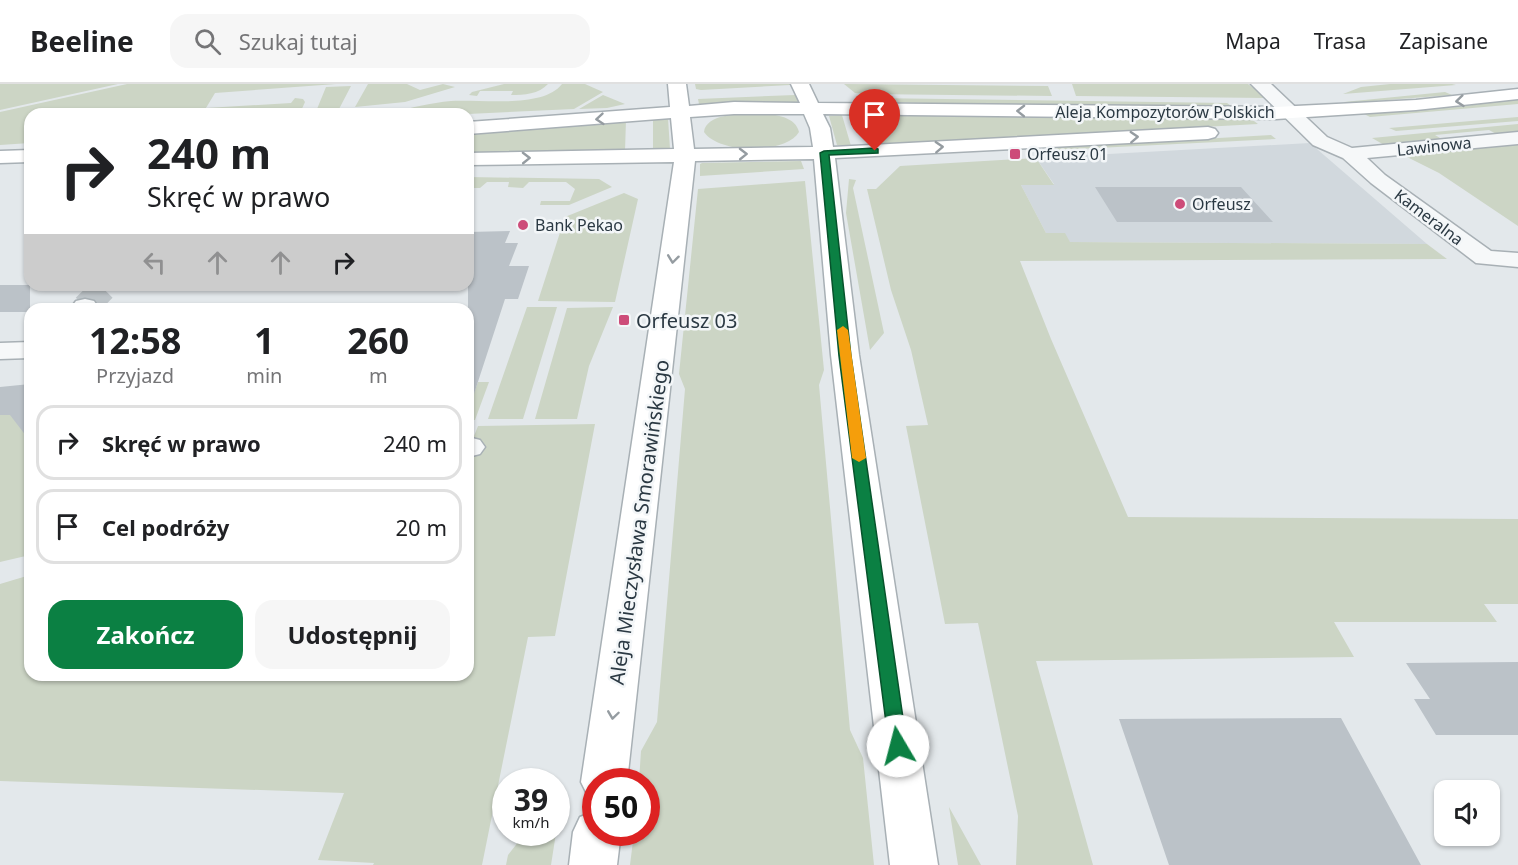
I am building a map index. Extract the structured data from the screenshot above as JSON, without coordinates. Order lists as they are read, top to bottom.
{
  "streets": {
    "street": [
      "Aleja Kompozytorów Polskich",
      "Lawinowa",
      "Kameralna",
      "Aleja Mieczysława Smorawińskiego"
    ]
  },
  "crossings": [
    ["Aleja Kompozytorów Polskich", "Kameralna"],
    ["Aleja Kompozytorów Polskich", "Aleja Mieczysława Smorawińskiego"],
    ["Lawinowa", "Kameralna"]
  ],
  "places": {
    "transit": ["Orfeusz 01", "Orfeusz 03"],
    "other": ["Orfeusz", "Bank Pekao"]
  },
  "page": {
    "header": "Beeline",
    "search": "Szukaj tutaj",
    "nav": ["Mapa", "Trasa", "Zapisane"],
    "turn": ["240 m", "Skręć w prawo"],
    "eta": [
      "12:58",
      "Przyjazd",
      "1",
      "min",
      "260",
      "m"
    ],
    "list": [
      {
        "name": "Skręć w prawo",
        "value": "240 m"
      },
      {
        "name": "Cel podróży",
        "value": "20 m"
      }
    ],
    "buttons": ["Zakończ", "Udostępnij"],
    "speed": "39 km/h",
    "limit": "50"
  }
}
